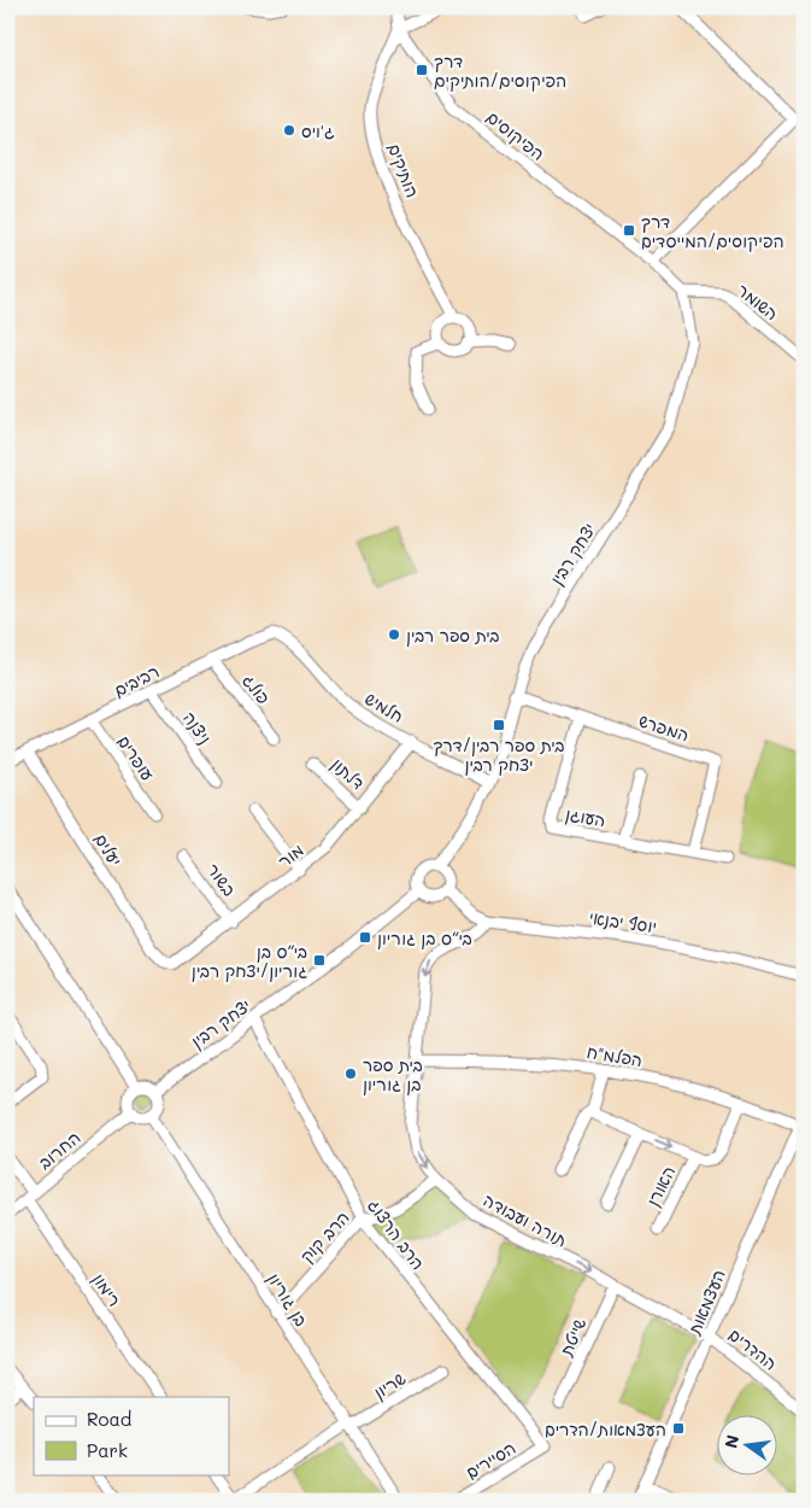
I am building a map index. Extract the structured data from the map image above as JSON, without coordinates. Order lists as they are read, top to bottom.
{
  "streets": {
    "street": [
      "הפיקוסים",
      "הותיקים",
      "השומר",
      "יצחק רבין",
      "רביבים",
      "פולג",
      "חלמיש",
      "ניצנה",
      "המפרש",
      "עופרים",
      "דלתון",
      "העוגן",
      "יעלים",
      "מור",
      "בשור",
      "יוסף יבנאי",
      "הפלמ\"ח",
      "החרוב",
      "האורן",
      "תורה ועבודה",
      "הרב הרצוג",
      "הרב קוק",
      "רימון",
      "בן גוריון",
      "העצמאות",
      "שייטת",
      "ההדרים",
      "שריון",
      "הסיירים"
    ]
  },
  "crossings": [
    ["הפיקוסים", "הותיקים"],
    ["השומר", "יצחק רבין"],
    ["יצחק רבין", "חלמיש"],
    ["יצחק רבין", "המפרש"],
    ["יצחק רבין", "יוסף יבנאי"],
    ["יצחק רבין", "החרוב"],
    ["יצחק רבין", "הרב הרצוג"],
    ["יצחק רבין", "בן גוריון"],
    ["רביבים", "פולג"],
    ["רביבים", "חלמיש"],
    ["רביבים", "ניצנה"],
    ["רביבים", "עופרים"],
    ["רביבים", "יעלים"],
    ["חלמיש", "מור"],
    ["המפרש", "העוגן"],
    ["דלתון", "מור"],
    ["יעלים", "מור"],
    ["מור", "בשור"],
    ["יוסף יבנאי", "תורה ועבודה"],
    ["הפלמ\"ח", "האורן"],
    ["הפלמ\"ח", "תורה ועבודה"],
    ["הפלמ\"ח", "העצמאות"],
    ["החרוב", "רימון"],
    ["החרוב", "בן גוריון"],
    ["תורה ועבודה", "הרב קוק"],
    ["תורה ועבודה", "העצמאות"],
    ["תורה ועבודה", "שייטת"],
    ["תורה ועבודה", "ההדרים"],
    ["הרב הרצוג", "הרב קוק"],
    ["הרב הרצוג", "הסיירים"],
    ["הרב קוק", "בן גוריון"],
    ["בן גוריון", "שריון"],
    ["העצמאות", "ההדרים"]
  ],
  "places": {
    "transit": [
      "דרך הפיקוסים/הותיקים",
      "דרך הפיקוסים/המייסדים",
      "בית ספר רבין/דרך יצחק רבין",
      "בי״ס בן גוריון",
      "בי״ס בן גוריון/יצחק רבין",
      "העצמאות/הדרים"
    ],
    "other": ["ג'ויס", "בית ספר רבין", "בית ספר בן גוריון"]
  },
  "legend": ["Road", "Park"],
  "north": "left"
}
